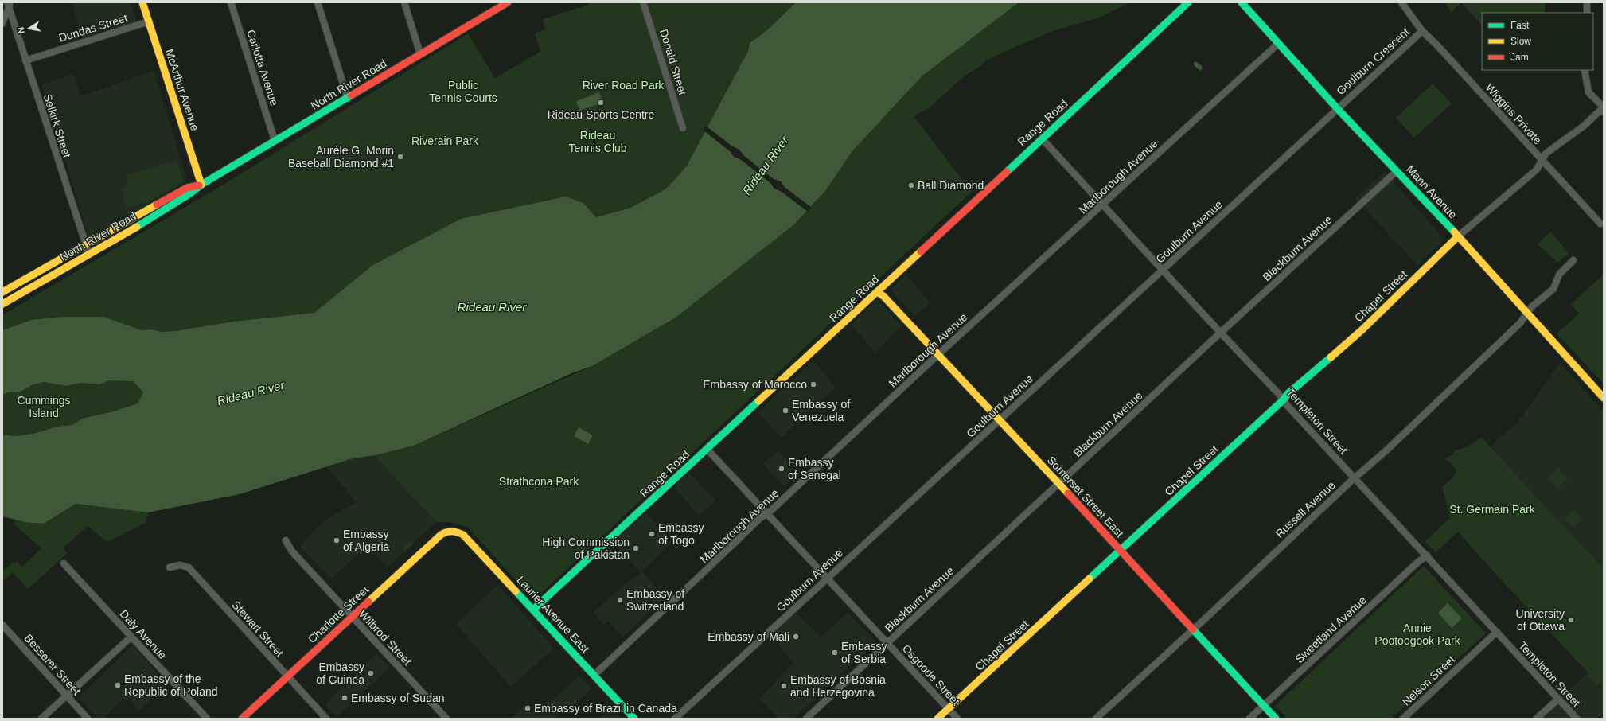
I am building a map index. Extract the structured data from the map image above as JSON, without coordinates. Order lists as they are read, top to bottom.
{
  "streets": {
    "street": [
      "Dundas Street",
      "Goulburn Crescent",
      "Donald Street",
      "Carlotta Avenue",
      "North River Road",
      "McArthur Avenue",
      "Wiggins Private",
      "Range Road",
      "Selkirk Street",
      "Marlborough Avenue",
      "Mann Avenue",
      "Goulburn Avenue",
      "Blackburn Avenue",
      "Chapel Street",
      "Templeton Street",
      "Somerset Street East",
      "Russell Avenue",
      "Charlotte Street",
      "Laurier Avenue East",
      "Stewart Street",
      "Sweetland Avenue",
      "Daly Avenue",
      "Wilbrod Street",
      "Besserer Street",
      "Osgoode Street",
      "Nelson Street"
    ]
  },
  "crossings": [
    ["Dundas Street", "McArthur Avenue"],
    ["Dundas Street", "Selkirk Street"],
    ["Goulburn Crescent", "Wiggins Private"],
    ["Goulburn Crescent", "Mann Avenue"],
    ["Goulburn Crescent", "Goulburn Avenue"],
    ["Carlotta Avenue", "North River Road"],
    ["North River Road", "McArthur Avenue"],
    ["North River Road", "Selkirk Street"],
    ["Range Road", "Templeton Street"],
    ["Range Road", "Somerset Street East"],
    ["Range Road", "Laurier Avenue East"],
    ["Range Road", "Osgoode Street"],
    ["Marlborough Avenue", "Mann Avenue"],
    ["Marlborough Avenue", "Templeton Street"],
    ["Marlborough Avenue", "Somerset Street East"],
    ["Marlborough Avenue", "Laurier Avenue East"],
    ["Marlborough Avenue", "Osgoode Street"],
    ["Mann Avenue", "Goulburn Avenue"],
    ["Mann Avenue", "Blackburn Avenue"],
    ["Mann Avenue", "Chapel Street"],
    ["Mann Avenue", "Russell Avenue"],
    ["Goulburn Avenue", "Templeton Street"],
    ["Goulburn Avenue", "Somerset Street East"],
    ["Goulburn Avenue", "Osgoode Street"],
    ["Blackburn Avenue", "Templeton Street"],
    ["Blackburn Avenue", "Somerset Street East"],
    ["Blackburn Avenue", "Osgoode Street"],
    ["Chapel Street", "Templeton Street"],
    ["Chapel Street", "Somerset Street East"],
    ["Chapel Street", "Osgoode Street"],
    ["Templeton Street", "Russell Avenue"],
    ["Templeton Street", "Sweetland Avenue"],
    ["Templeton Street", "Nelson Street"],
    ["Somerset Street East", "Russell Avenue"],
    ["Somerset Street East", "Sweetland Avenue"],
    ["Charlotte Street", "Laurier Avenue East"],
    ["Charlotte Street", "Stewart Street"],
    ["Charlotte Street", "Wilbrod Street"]
  ],
  "water": ["Rideau River"],
  "parks": [
    "Public Tennis Courts",
    "River Road Park",
    "Rideau Tennis Club",
    "Riverain Park",
    "Cummings Island",
    "Strathcona Park",
    "St. Germain Park",
    "Annie Pootoogook Park"
  ],
  "places": [
    "Rideau Sports Centre",
    "Aurèle G. Morin Baseball Diamond #1",
    "Ball Diamond",
    "Embassy of Morocco",
    "Embassy of Venezuela",
    "Embassy of Senegal",
    "Embassy of Togo",
    "Embassy of Algeria",
    "High Commission of Pakistan",
    "Embassy of Switzerland",
    "University of Ottawa",
    "Embassy of Mali",
    "Embassy of Serbia",
    "Embassy of Guinea",
    "Embassy of the Republic of Poland",
    "Embassy of Bosnia and Herzegovina",
    "Embassy of Sudan",
    "Embassy of Brazil in Canada"
  ],
  "legend": ["Fast", "Slow", "Jam"],
  "north": "left"
}
